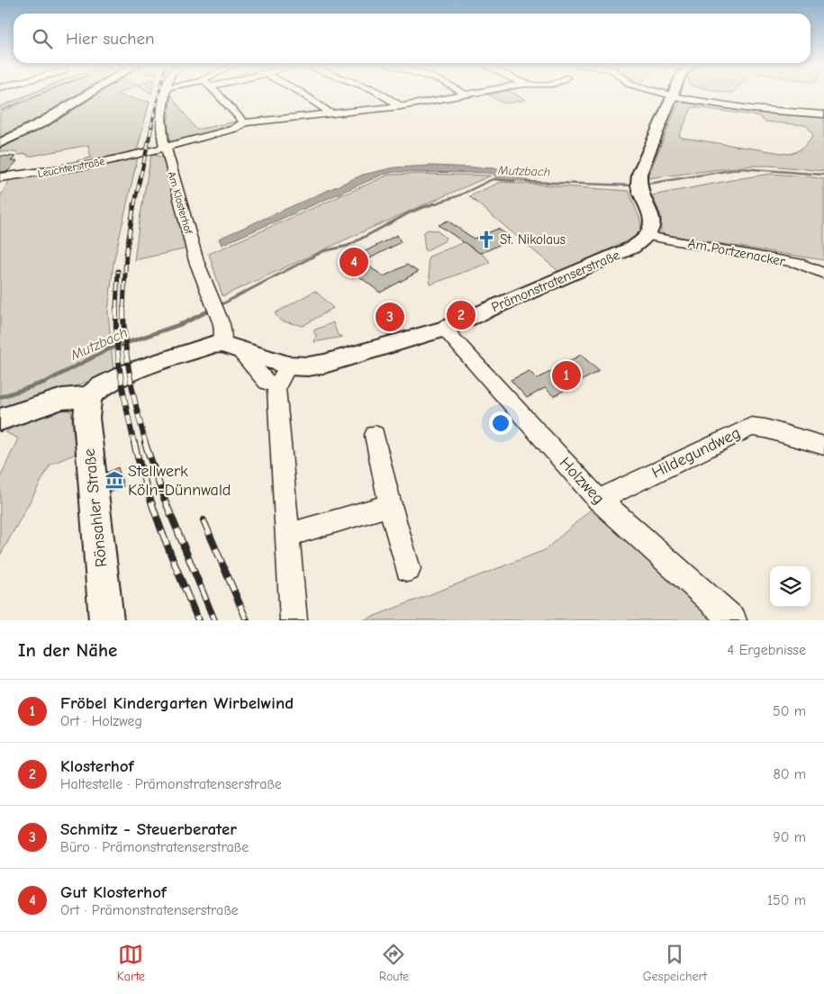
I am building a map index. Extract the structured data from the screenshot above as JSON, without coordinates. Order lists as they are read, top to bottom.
{
  "streets": {
    "main road": ["Prämonstratenserstraße", "Rönsahler Straße"],
    "street": [
      "Leuchterstraße",
      "Am Klosterhof",
      "Am Portzenacker",
      "Hildegundweg",
      "Holzweg"
    ]
  },
  "crossings": [
    ["Leuchterstraße", "Am Klosterhof"],
    ["Am Klosterhof", "Prämonstratenserstraße"],
    ["Am Portzenacker", "Prämonstratenserstraße"],
    ["Prämonstratenserstraße", "Holzweg"],
    ["Hildegundweg", "Holzweg"]
  ],
  "water": ["Mutzbach"],
  "places": {
    "church": ["St. Nikolaus"],
    "museum": ["Stellwerk Köln-Dünnwald"]
  },
  "page": {
    "search": "Hier suchen",
    "pins": [
      "4",
      "2",
      "3",
      "1"
    ],
    "heading": ["In der Nähe", "4 Ergebnisse"],
    "list": [
      {
        "mark": "1",
        "name": "Fröbel Kindergarten Wirbelwind",
        "note": "Ort · Holzweg",
        "value": "50 m"
      },
      {
        "mark": "2",
        "name": "Klosterhof",
        "note": "Haltestelle · Prämonstratenserstraße",
        "value": "80 m"
      },
      {
        "mark": "3",
        "name": "Schmitz - Steuerberater",
        "note": "Büro · Prämonstratenserstraße",
        "value": "90 m"
      },
      {
        "mark": "4",
        "name": "Gut Klosterhof",
        "note": "Ort · Prämonstratenserstraße",
        "value": "150 m"
      }
    ],
    "nav": ["Karte", "Route", "Gespeichert"]
  }
}
